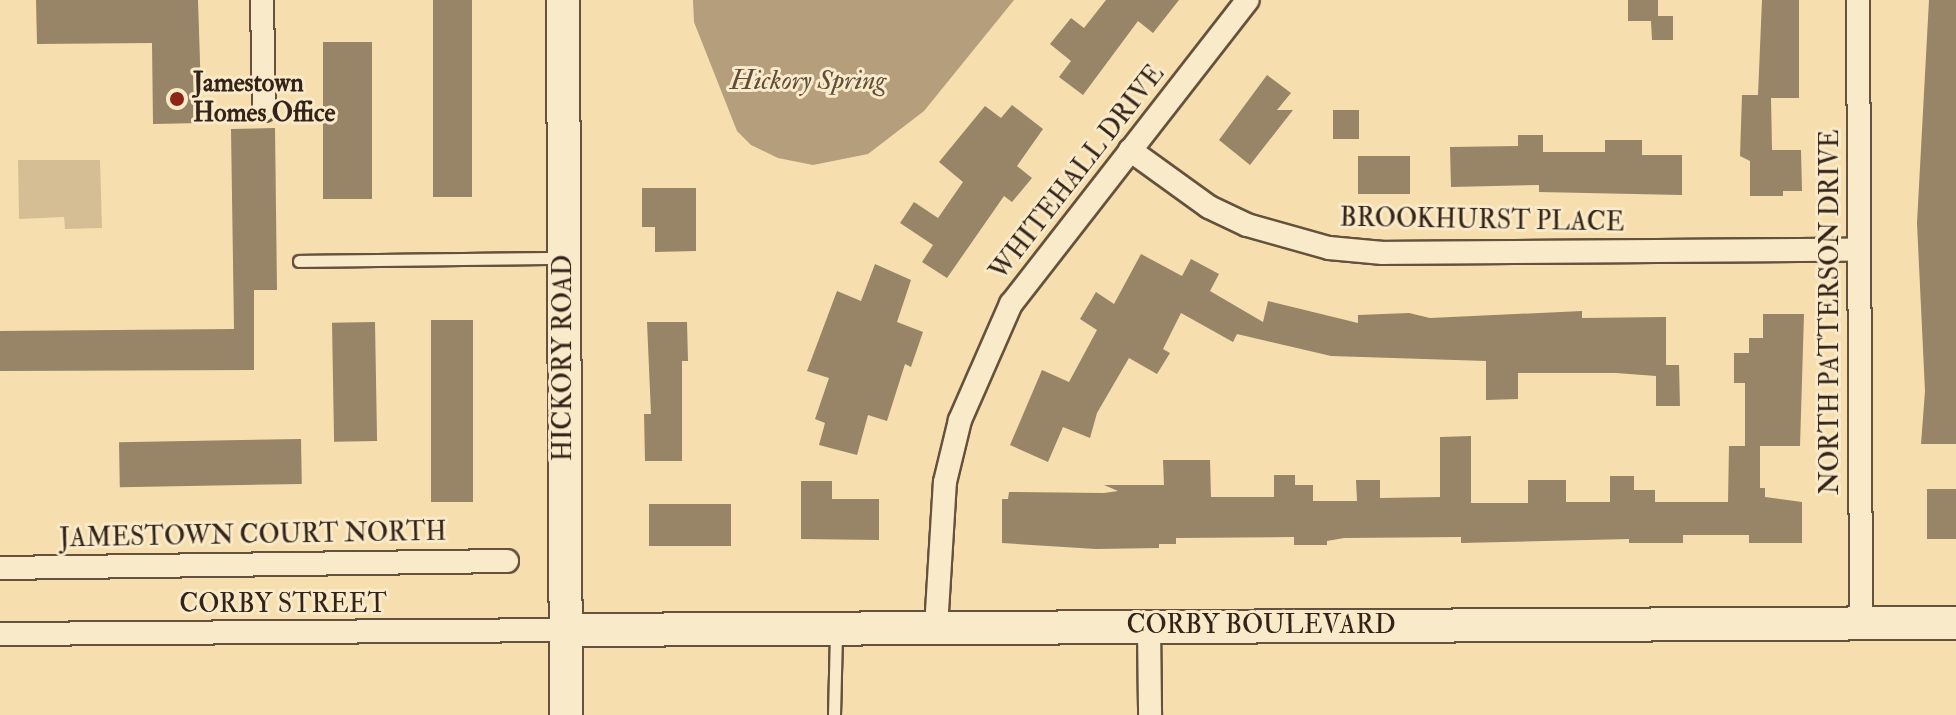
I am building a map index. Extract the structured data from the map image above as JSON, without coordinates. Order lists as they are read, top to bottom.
{
  "streets": {
    "street": [
      "WHITEHALL DRIVE",
      "BROOKHURST PLACE",
      "NORTH PATTERSON DRIVE",
      "HICKORY ROAD",
      "JAMESTOWN COURT NORTH",
      "CORBY STREET",
      "CORBY BOULEVARD"
    ]
  },
  "crossings": [
    ["WHITEHALL DRIVE", "BROOKHURST PLACE"],
    ["WHITEHALL DRIVE", "CORBY BOULEVARD"],
    ["BROOKHURST PLACE", "NORTH PATTERSON DRIVE"],
    ["NORTH PATTERSON DRIVE", "CORBY BOULEVARD"],
    ["HICKORY ROAD", "CORBY STREET"],
    ["HICKORY ROAD", "CORBY BOULEVARD"],
    ["CORBY STREET", "CORBY BOULEVARD"]
  ],
  "water": ["Hickory Spring"],
  "places": ["Jamestown Homes Office"]
}
